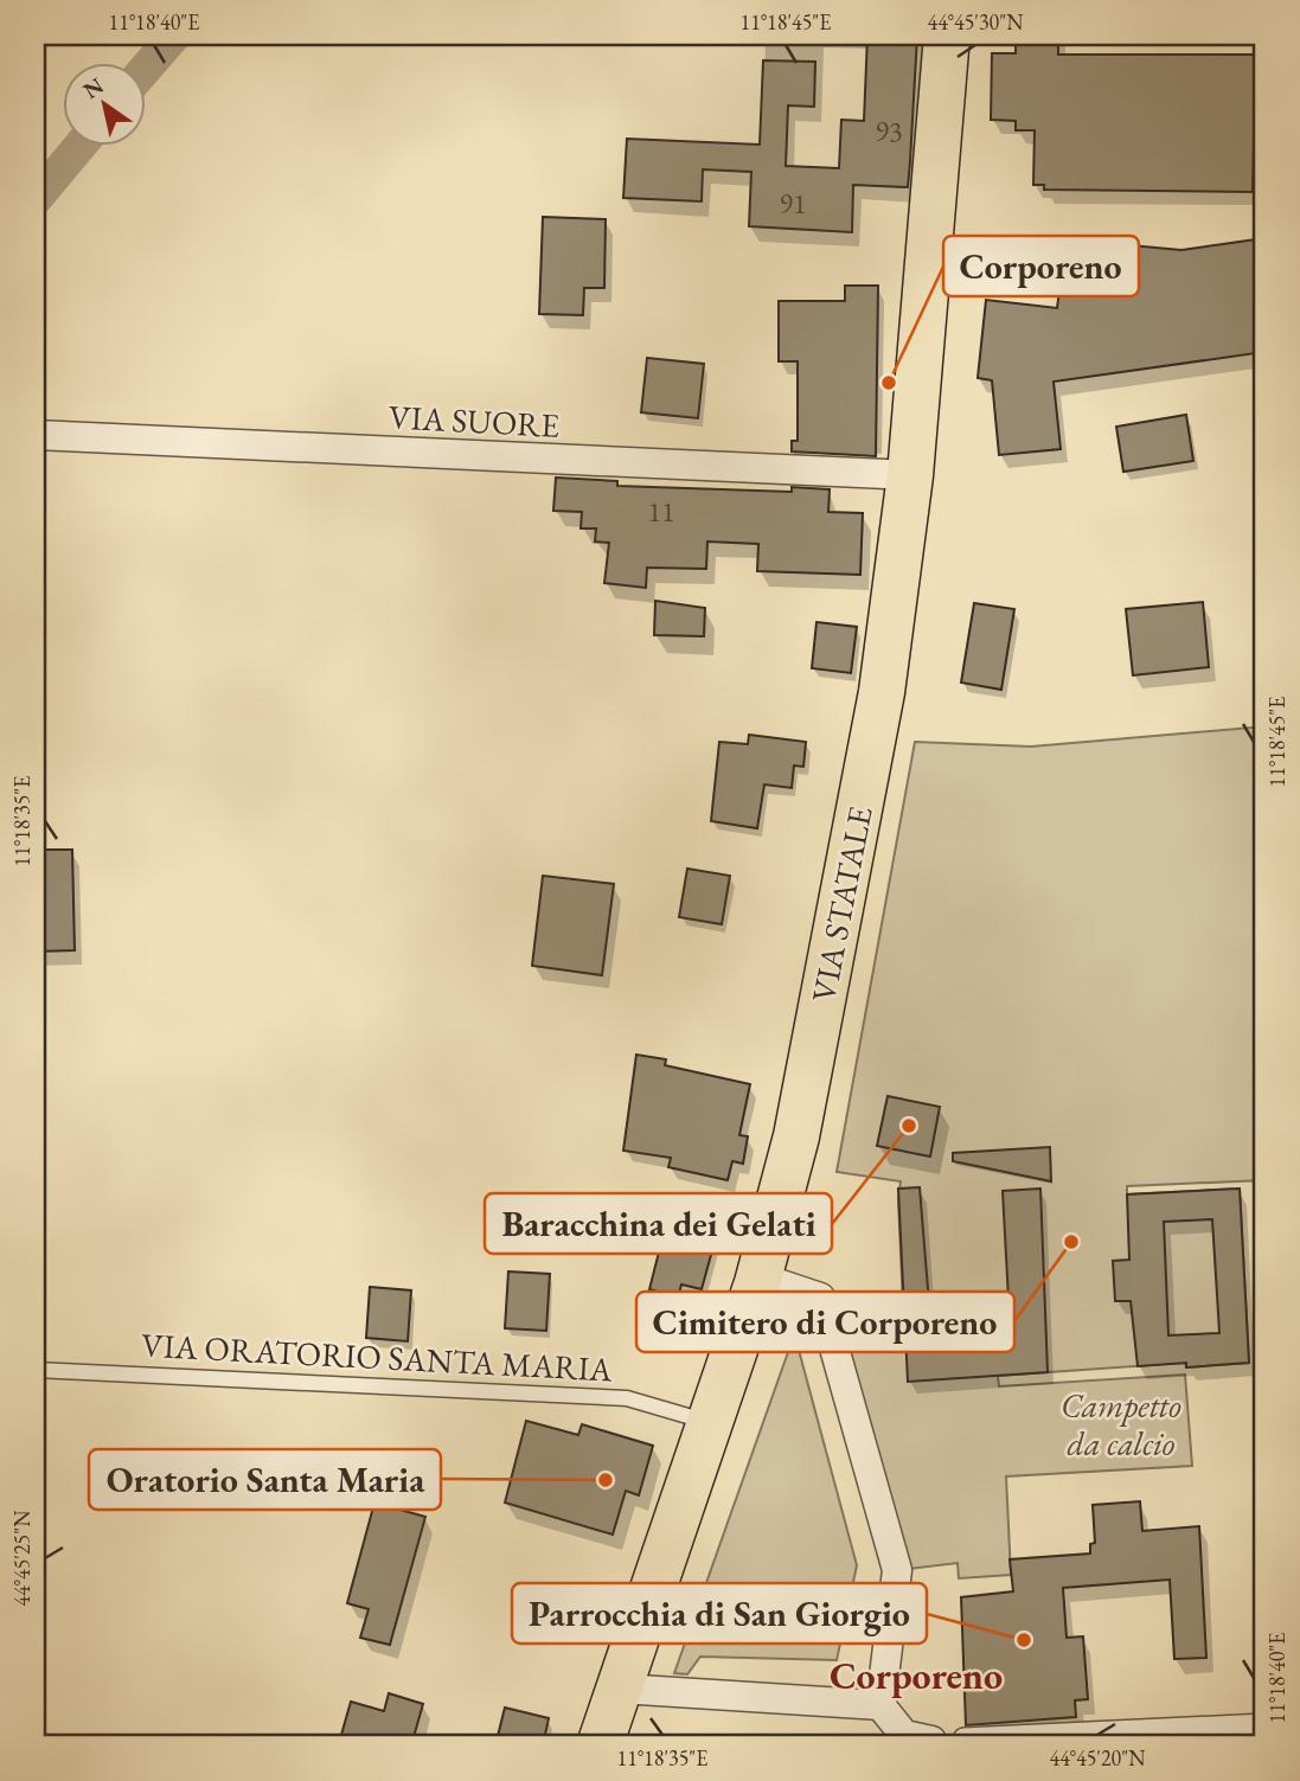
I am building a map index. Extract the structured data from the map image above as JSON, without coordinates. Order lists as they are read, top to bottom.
{
  "streets": {
    "main road": ["VIA STATALE"],
    "street": ["VIA SUORE"],
    "lane": ["VIA ORATORIO SANTA MARIA"]
  },
  "crossings": [
    ["VIA SUORE", "VIA STATALE"],
    ["VIA STATALE", "VIA ORATORIO SANTA MARIA"]
  ],
  "districts": ["Corporeno"],
  "parks": ["Campetto da calcio"],
  "places": [
    "Corporeno",
    "Baracchina dei Gelati",
    "Cimitero di Corporeno",
    "Oratorio Santa Maria",
    "Parrocchia di San Giorgio"
  ],
  "house_numbers": ["93", "91", "11"],
  "north": "top left",
  "coordinates": [
    "11°18'40\"E",
    "11°18'45\"E",
    "44°45'30\"N",
    "11°18'35\"E",
    "44°45'25\"N",
    "44°45'20\"N"
  ]
}
